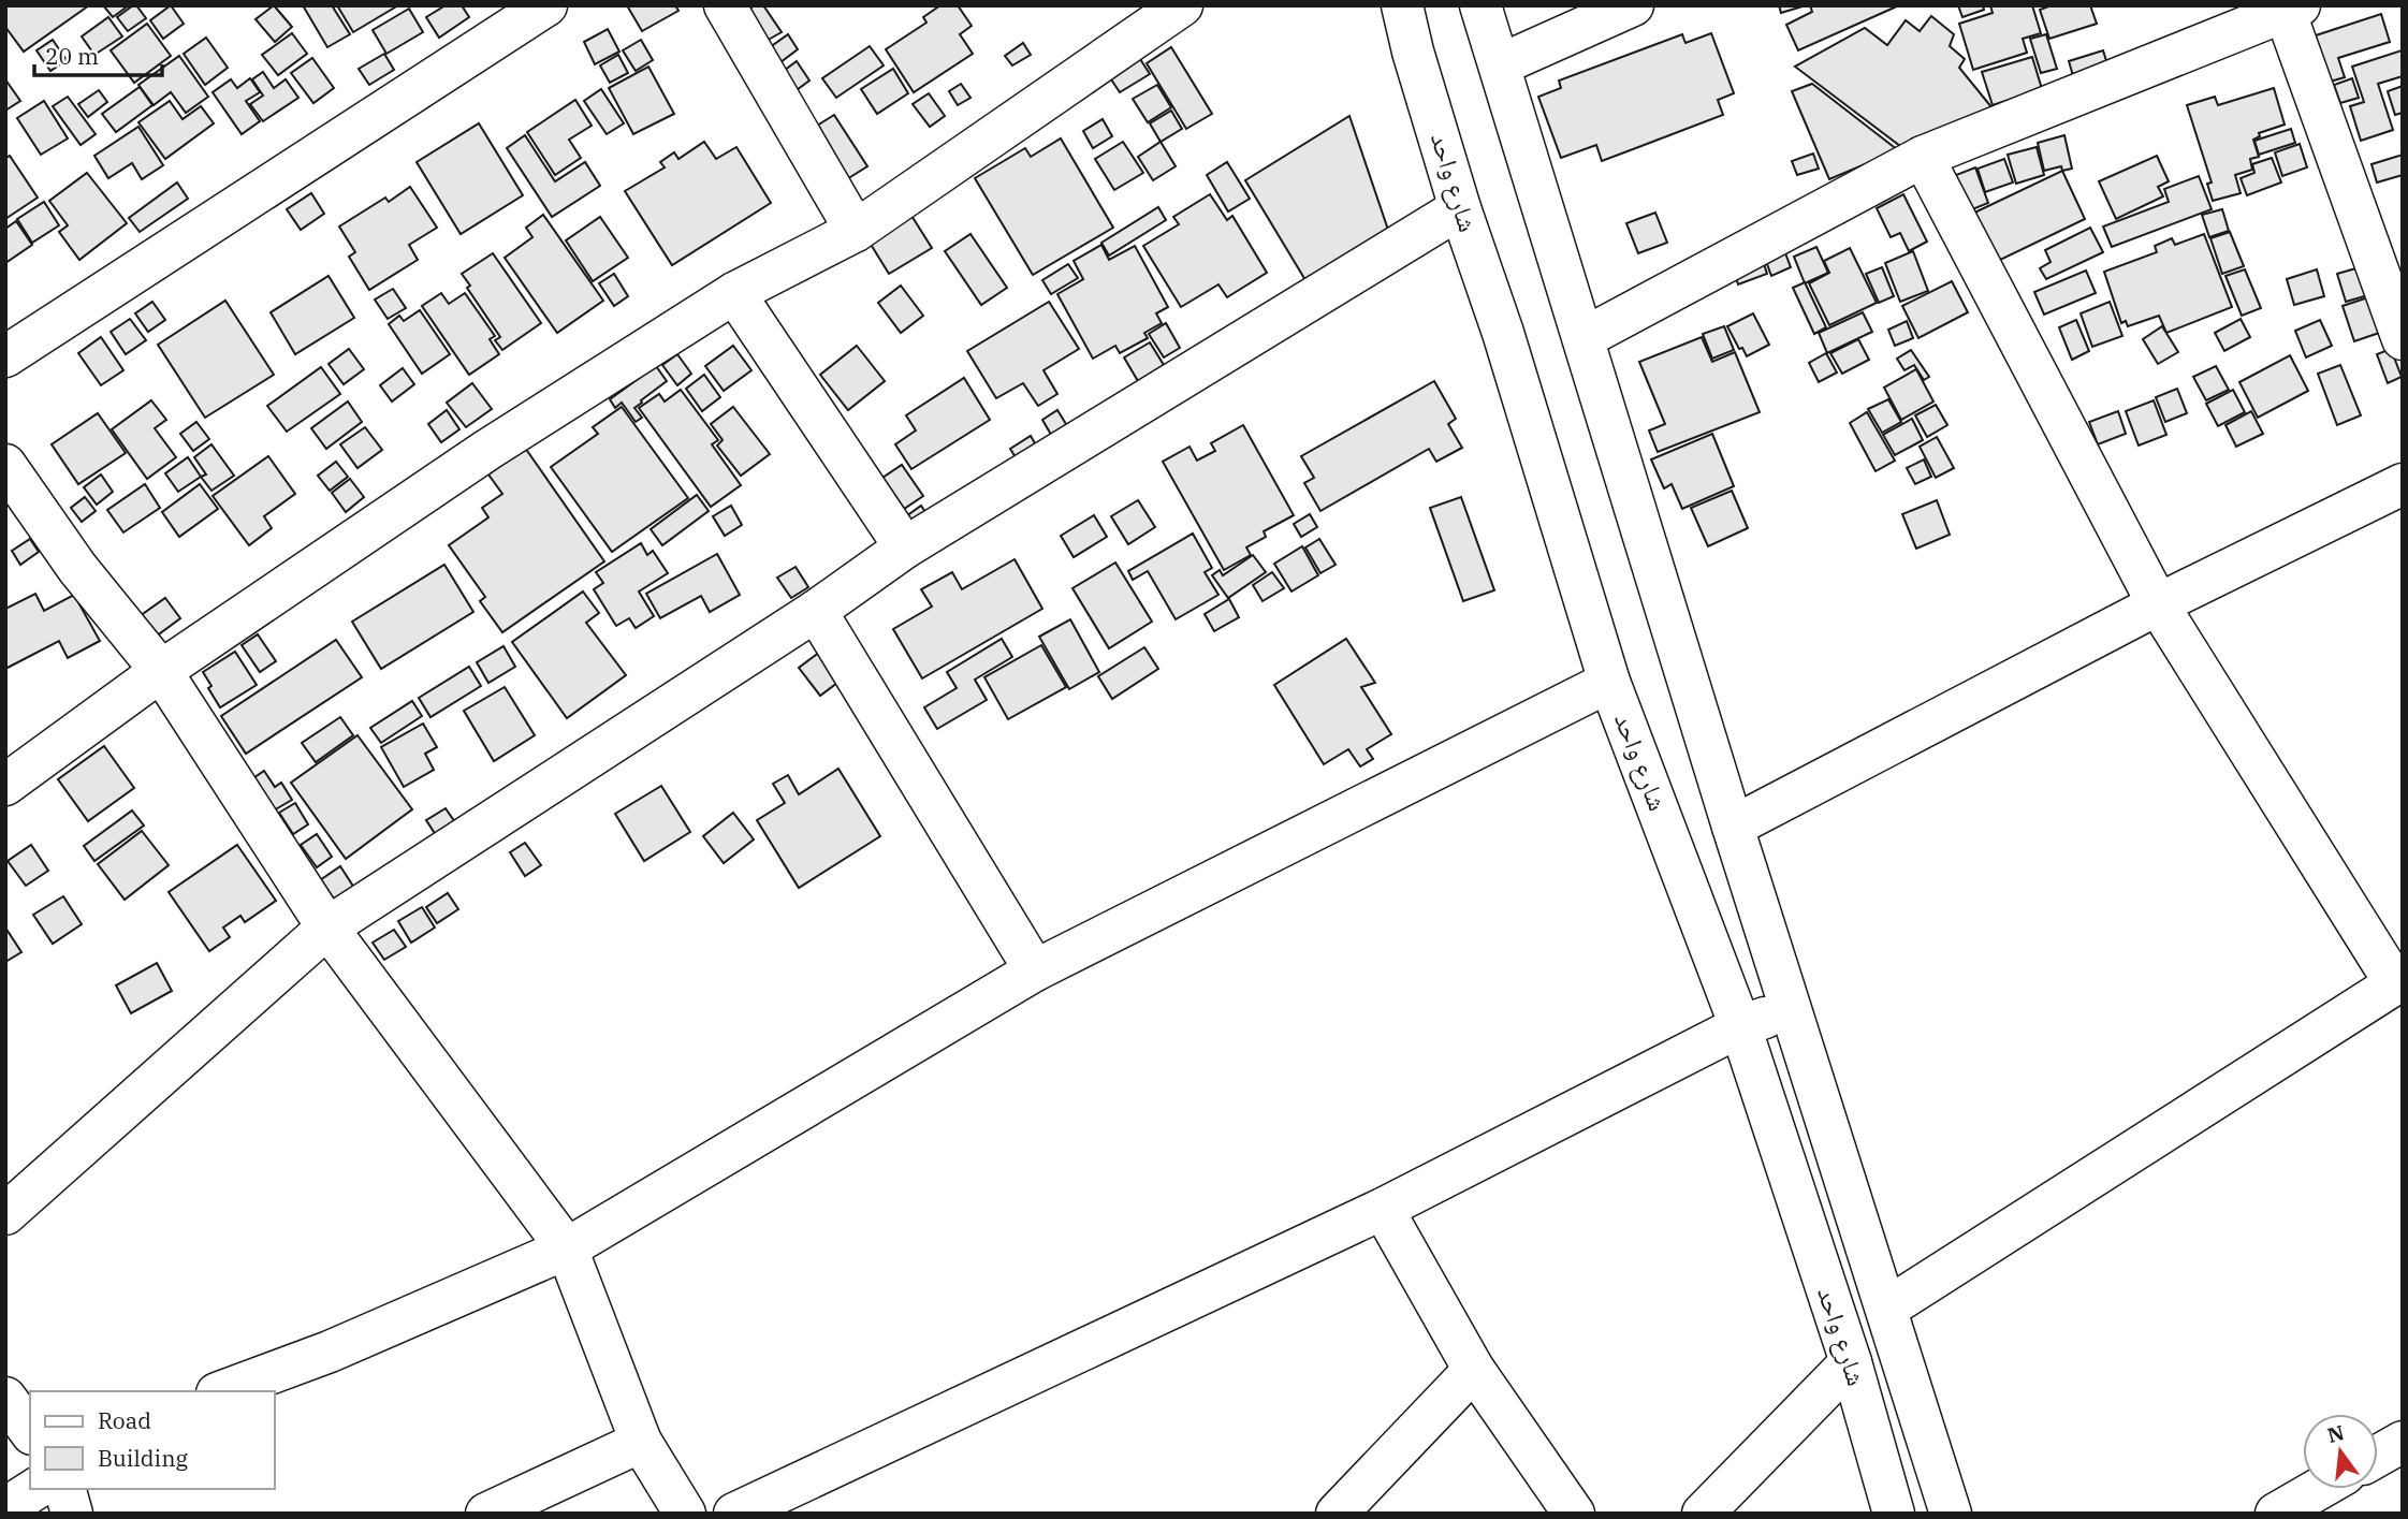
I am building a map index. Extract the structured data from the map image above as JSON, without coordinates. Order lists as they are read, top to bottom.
{
  "streets": {
    "street": ["شارع واحد"]
  },
  "legend": ["Road", "Building"],
  "scale_bar": "20 m",
  "north": "top"
}
